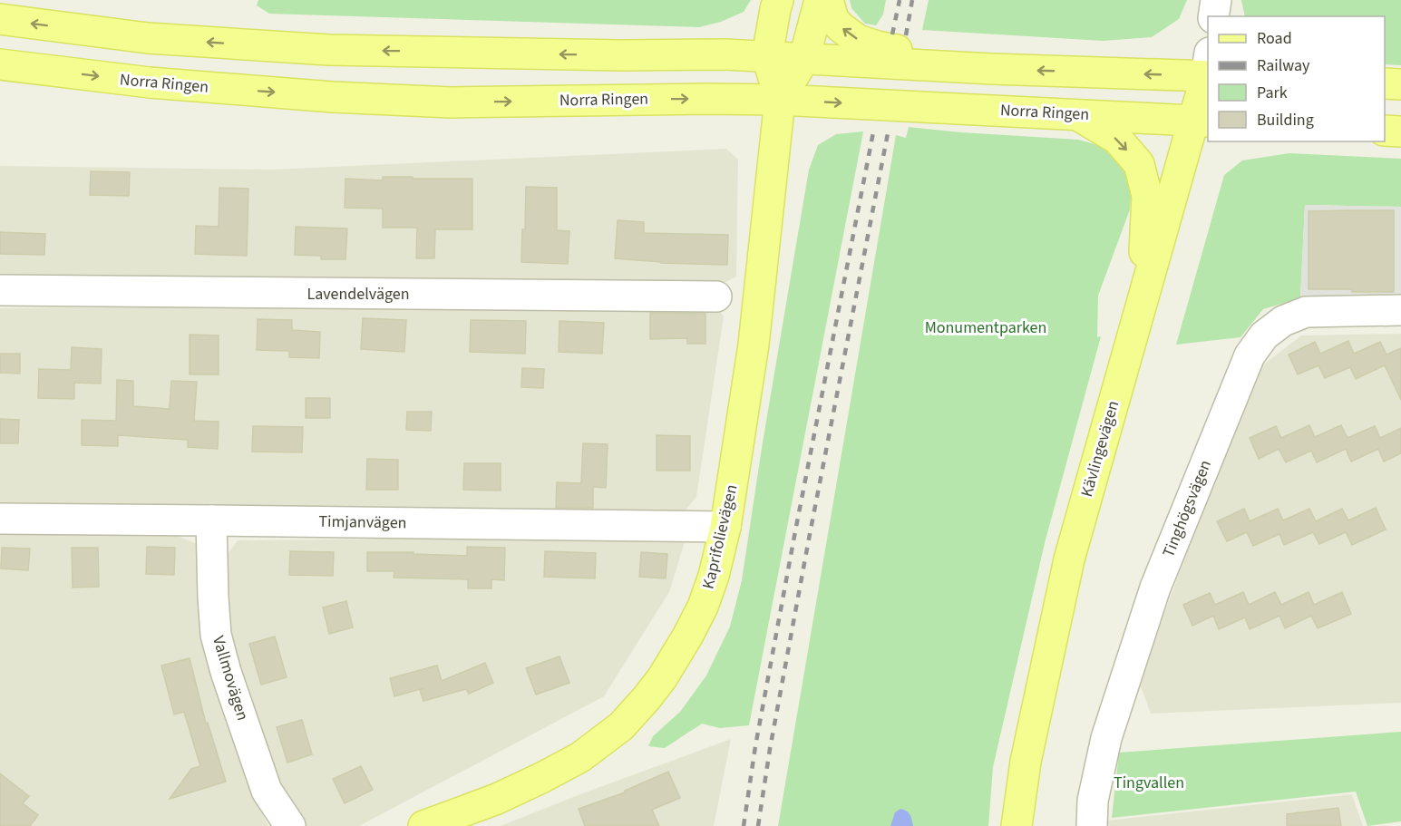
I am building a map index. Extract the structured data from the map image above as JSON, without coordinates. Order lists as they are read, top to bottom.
{
  "streets": {
    "main road": ["Norra Ringen", "Kävlingevägen", "Kaprifolievägen"],
    "street": [
      "Lavendelvägen",
      "Tinghögsvägen",
      "Timjanvägen",
      "Vallmovägen"
    ]
  },
  "crossings": [
    ["Norra Ringen", "Kävlingevägen"],
    ["Norra Ringen", "Kaprifolievägen"],
    ["Timjanvägen", "Kaprifolievägen"],
    ["Timjanvägen", "Vallmovägen"]
  ],
  "parks": ["Monumentparken", "Tingvallen"],
  "legend": [
    "Road",
    "Railway",
    "Park",
    "Building"
  ]
}
